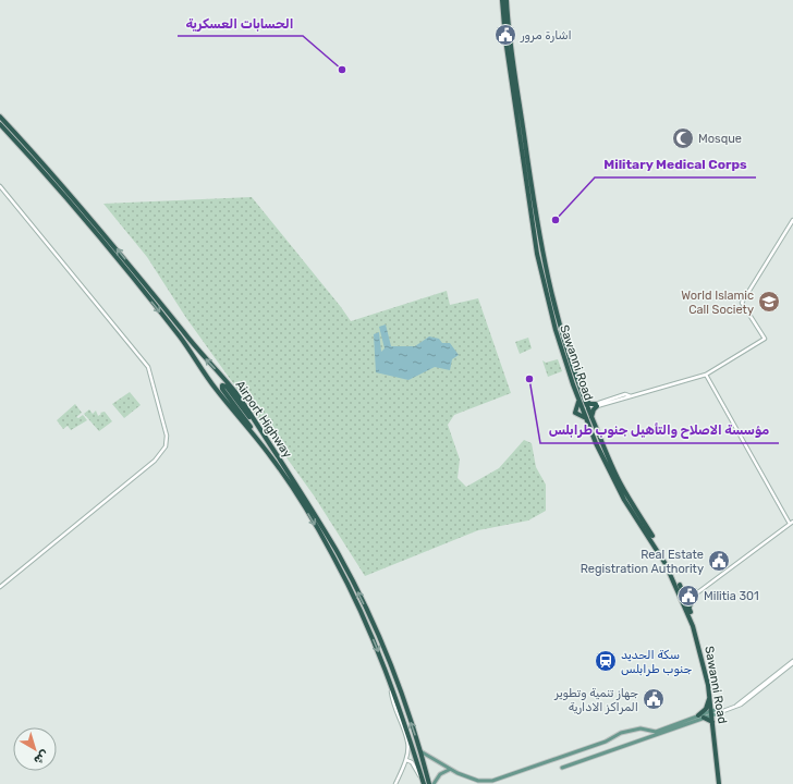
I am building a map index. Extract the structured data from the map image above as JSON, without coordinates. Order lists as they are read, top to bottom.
{
  "streets": {
    "highway": ["Sawanni Road", "Airport Highway"]
  },
  "places": {
    "public building": [
      "اشارة مرور",
      "Real Estate Registration Authority",
      "Militia 301",
      "جهاز تنمية وتطوير المراكز الادارية"
    ],
    "other": ["الحسابات العسكرية", "Military Medical Corps", "مؤسسة الاصلاح والتأهيل جنوب طرابلس"],
    "mosque": ["Mosque"],
    "school or university": ["World Islamic Call Society"],
    "station": ["سكة الحديد جنوب طرابلس"]
  },
  "north": "bottom right"
}
